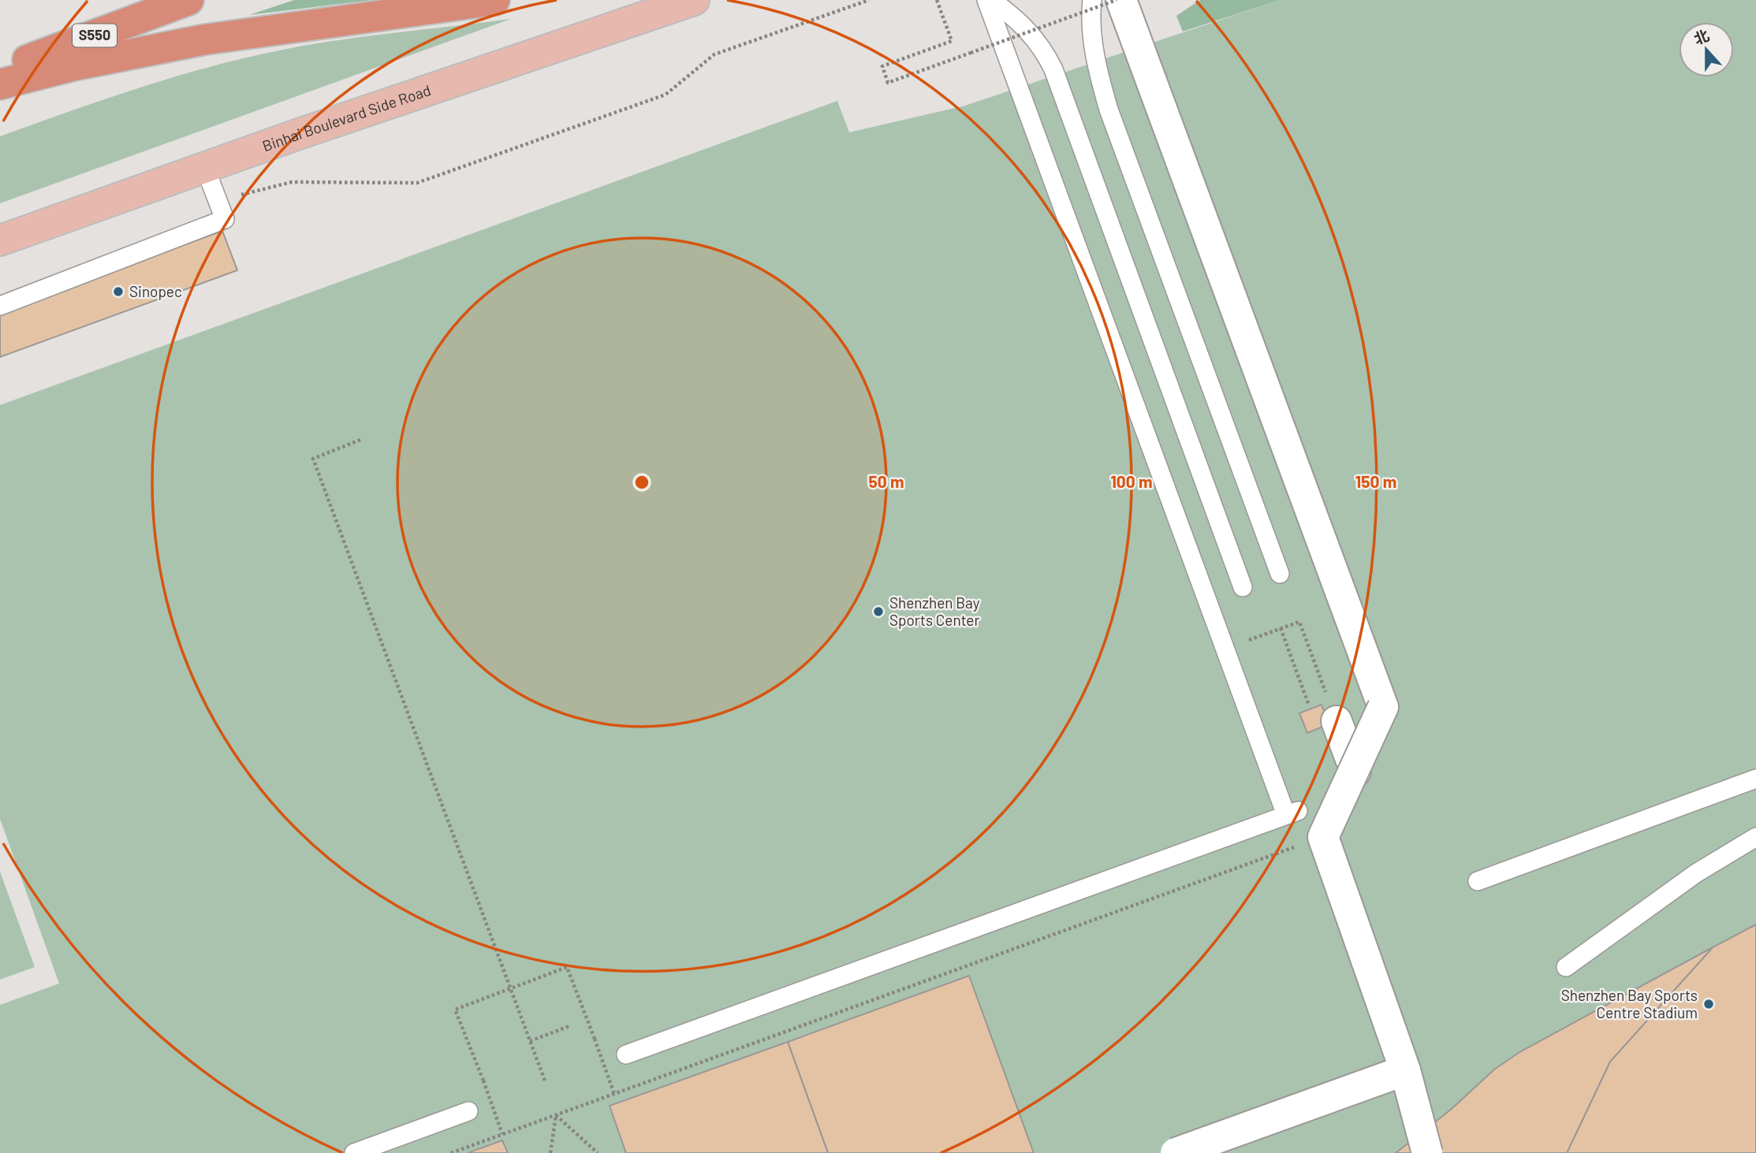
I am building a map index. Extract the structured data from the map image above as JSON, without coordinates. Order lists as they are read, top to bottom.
{
  "streets": {
    "highway": ["S550"],
    "main road": ["Binhai Boulevard Side Road"]
  },
  "places": ["Sinopec", "Shenzhen Bay Sports Center", "Shenzhen Bay Sports Centre Stadium"],
  "north": "top",
  "rings": ["50 m", "100 m", "150 m"]
}
